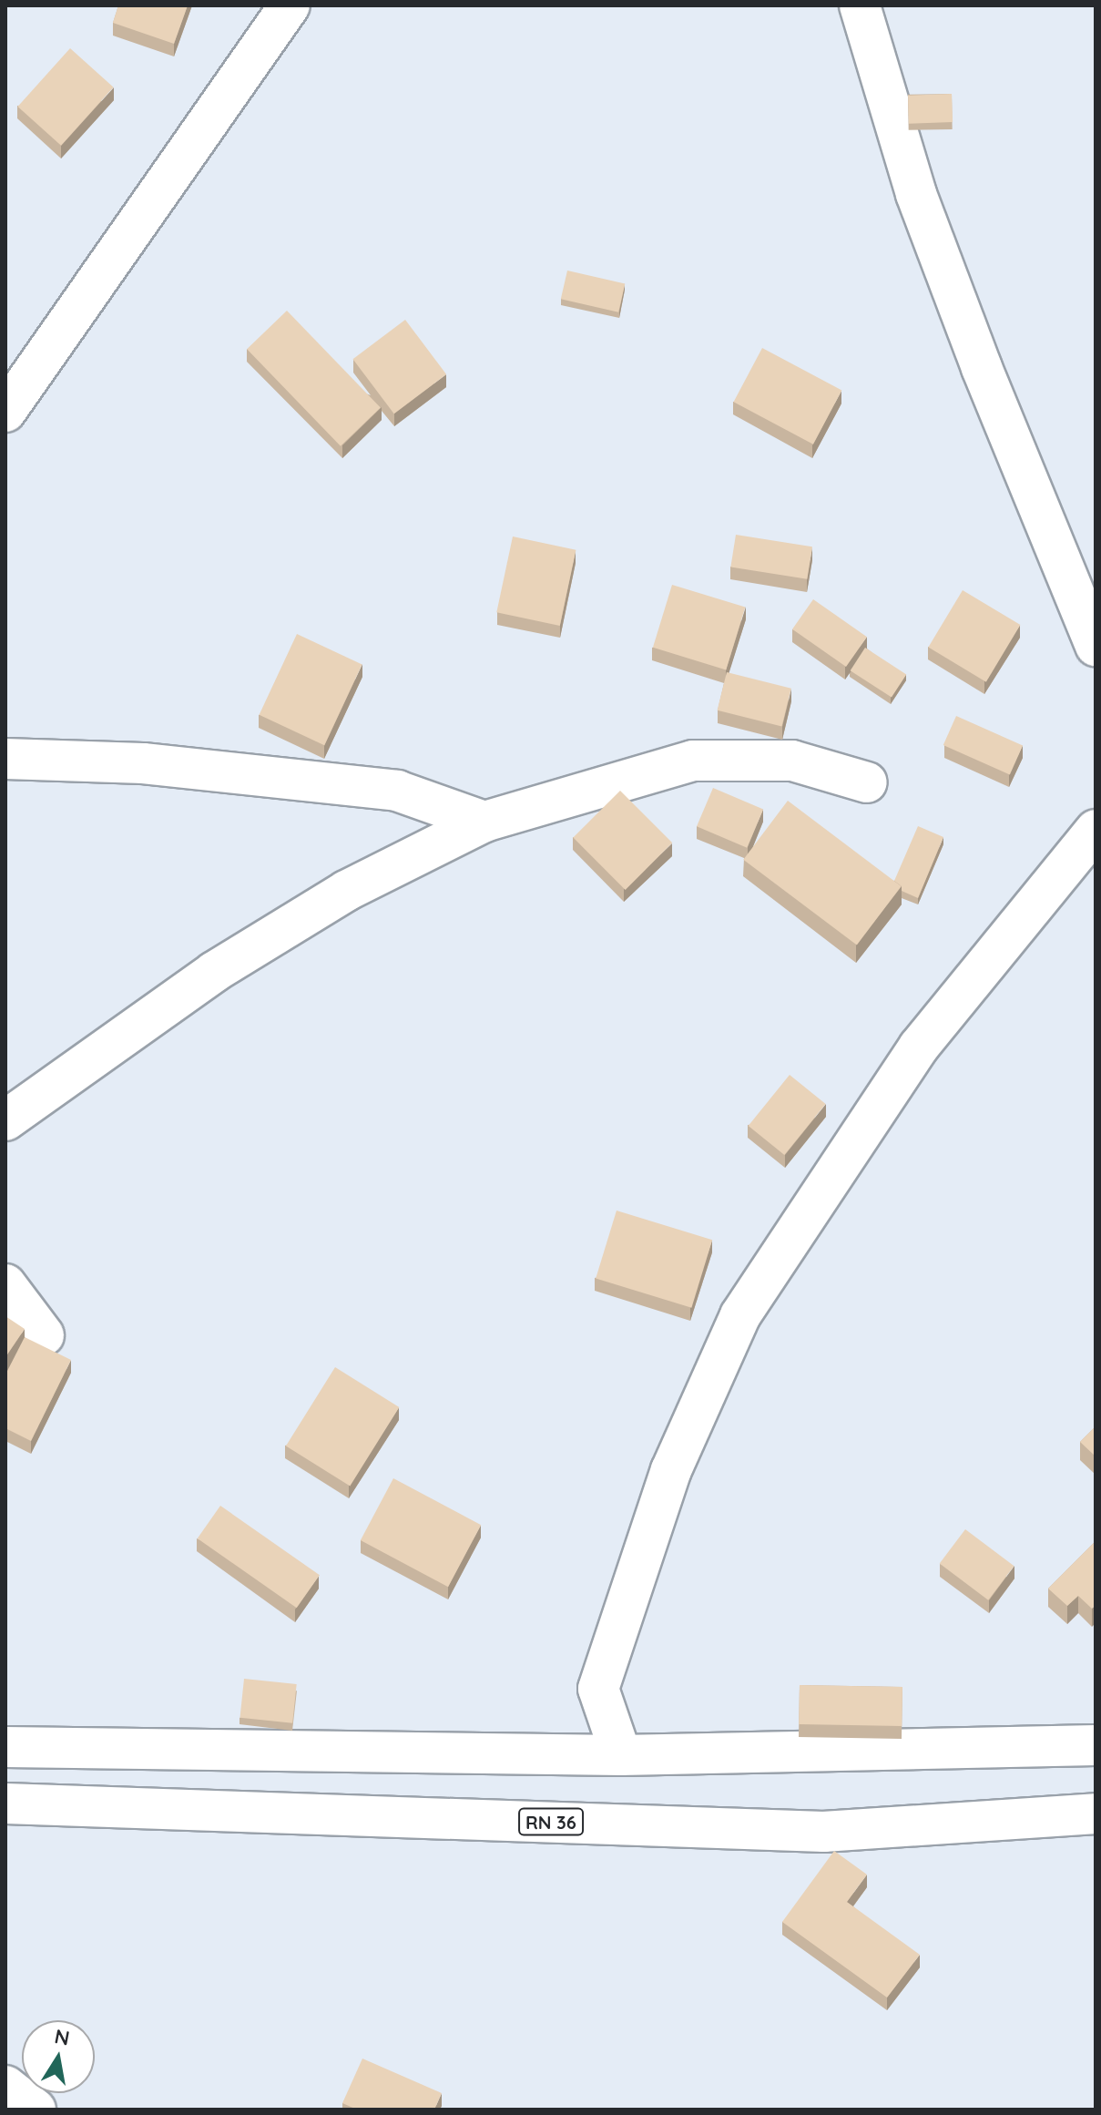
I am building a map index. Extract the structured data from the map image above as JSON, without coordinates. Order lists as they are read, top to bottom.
{
  "streets": {
    "street": ["RN 36"]
  },
  "north": "top"
}
